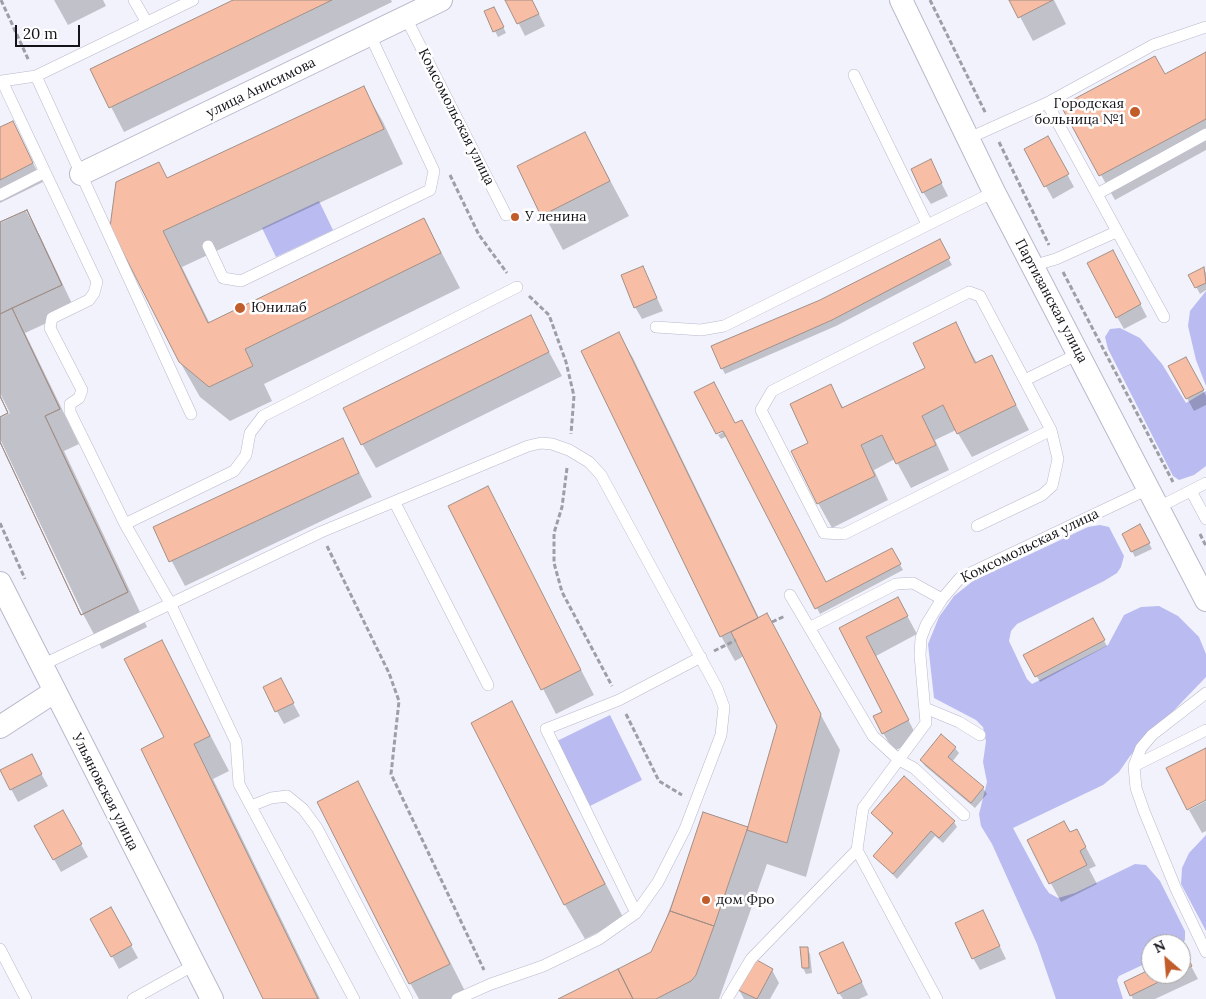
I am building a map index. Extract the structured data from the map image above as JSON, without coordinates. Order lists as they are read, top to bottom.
{
  "streets": {
    "street": ["улица Анисимова", "Партизанская улица", "Ульяновская улица"],
    "lane": ["Комсомольская улица"]
  },
  "crossings": [
    ["улица Анисимова", "Комсомольская улица"],
    ["Комсомольская улица", "Партизанская улица"]
  ],
  "places": [
    "Городская больница №1",
    "У ленина",
    "Юнилаб",
    "дом Фро"
  ],
  "scale_bar": "20 m",
  "north": "top left"
}
